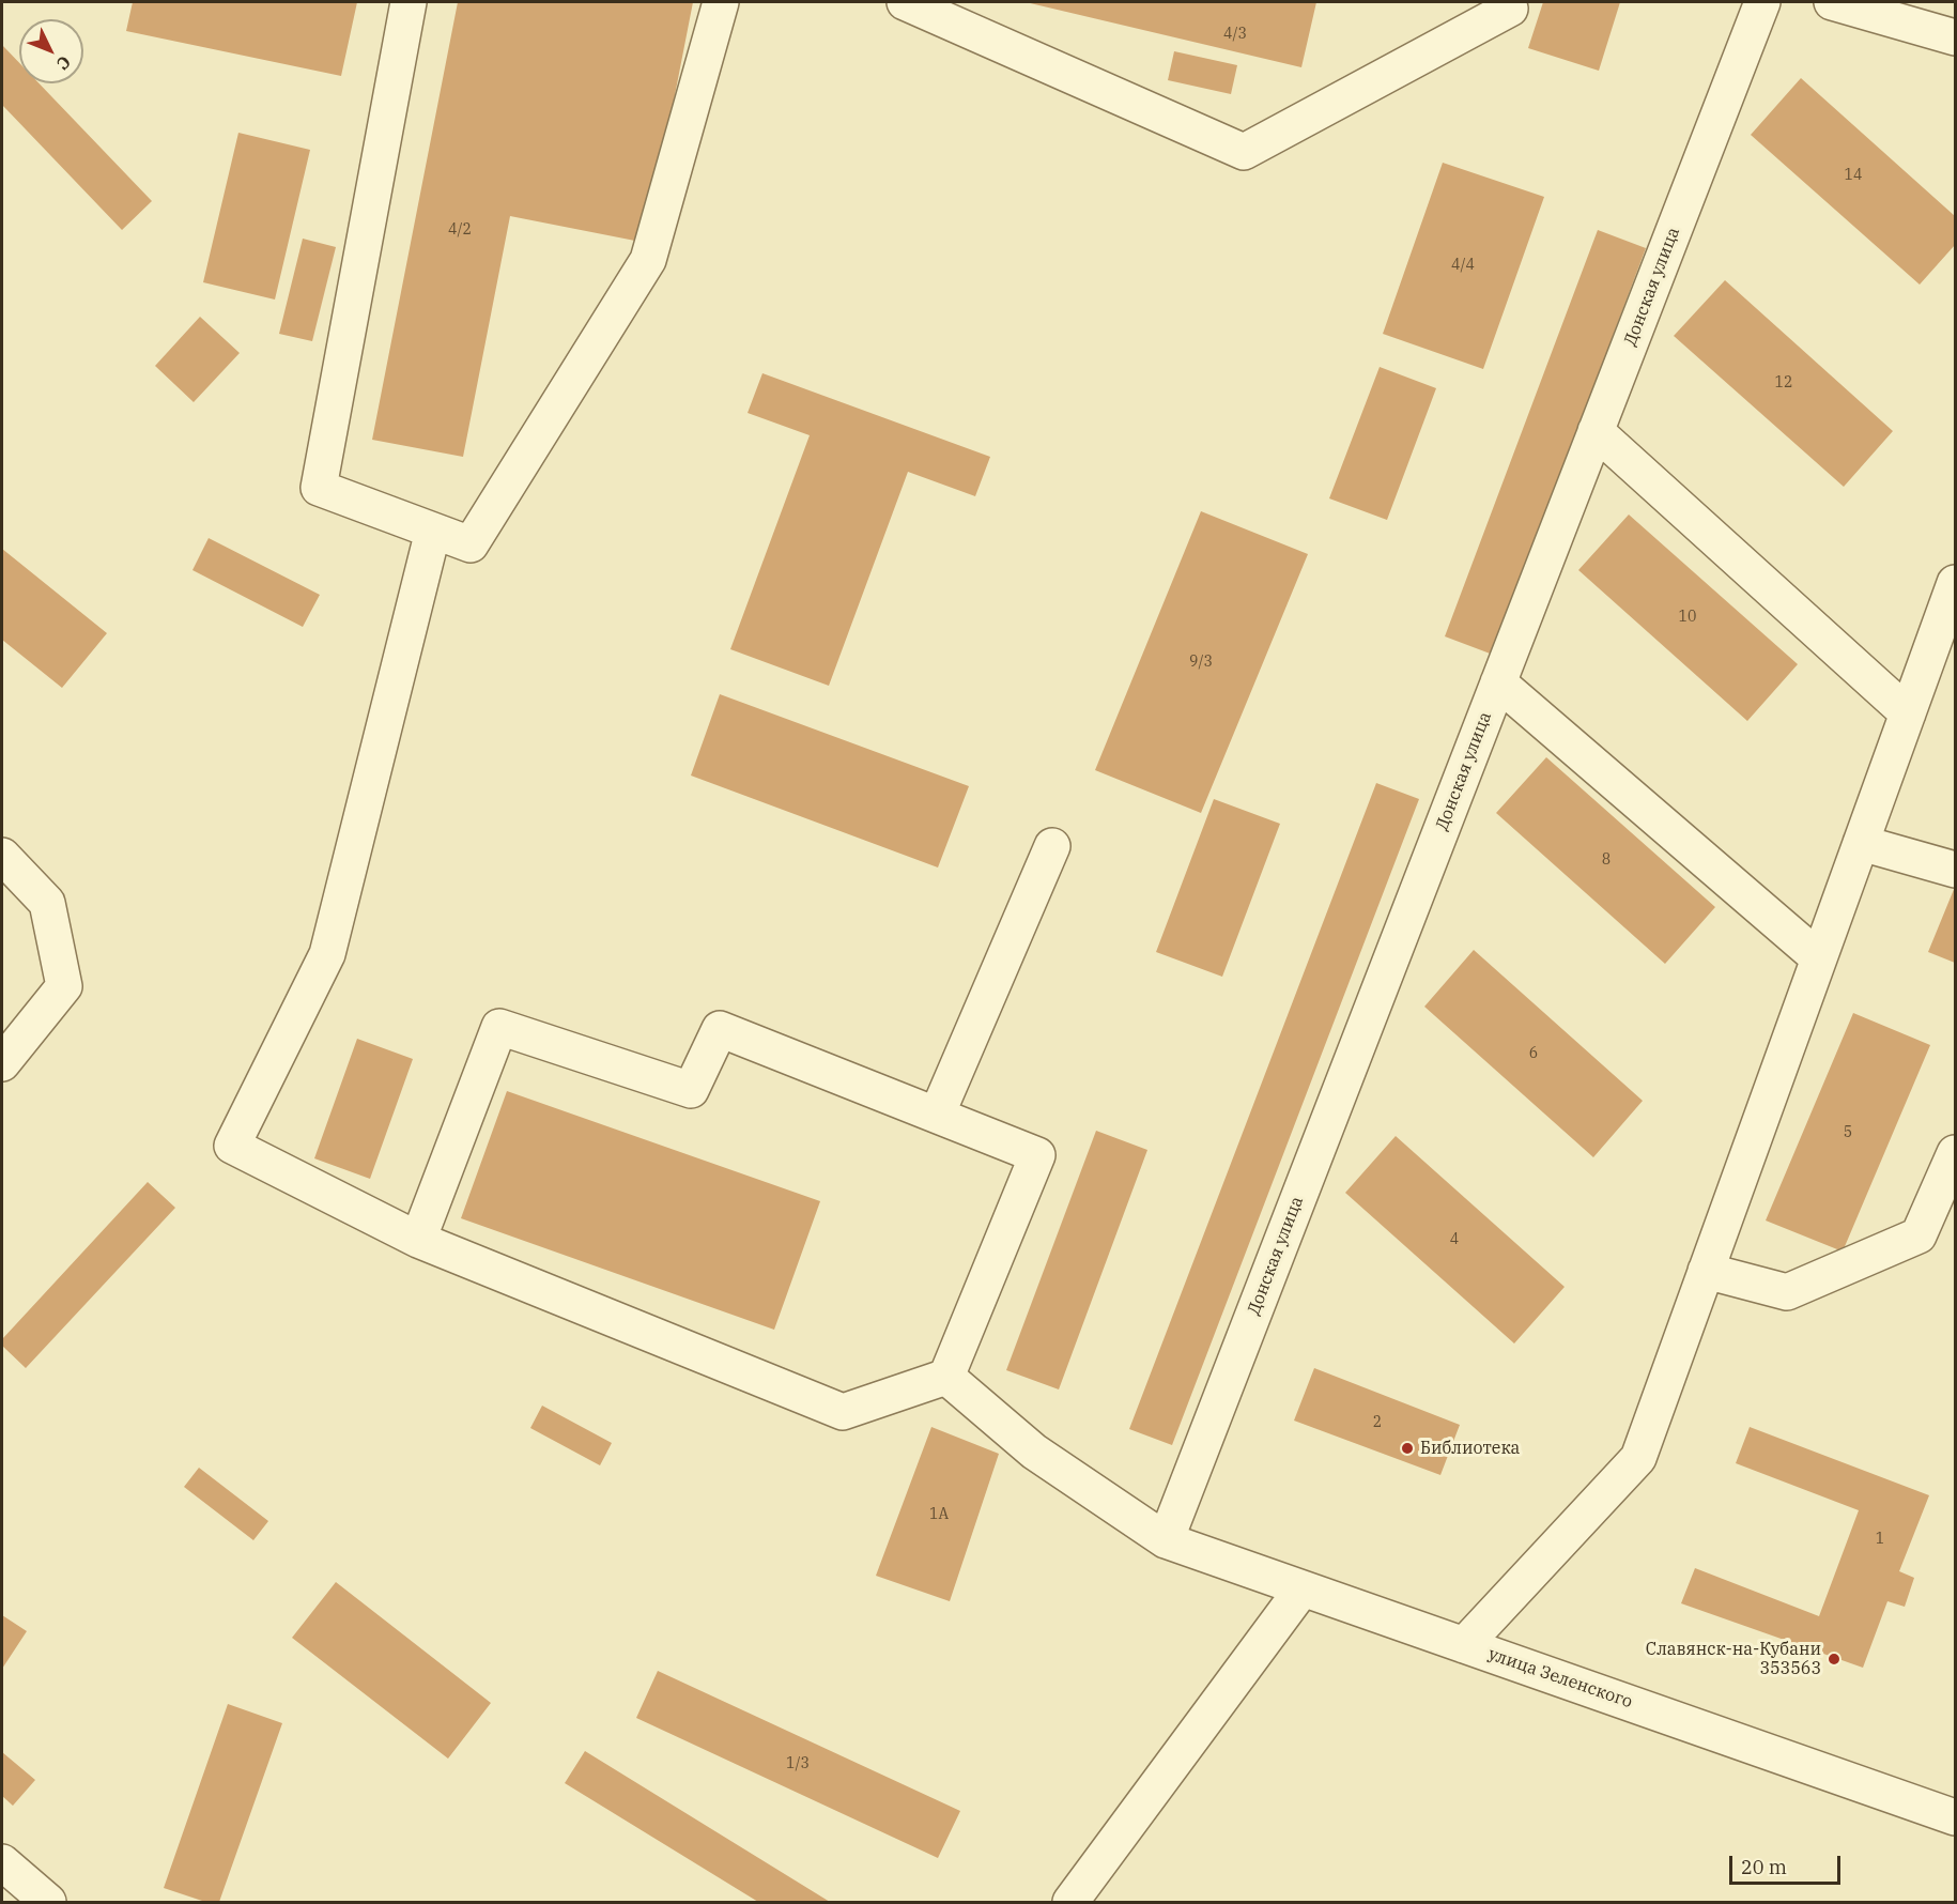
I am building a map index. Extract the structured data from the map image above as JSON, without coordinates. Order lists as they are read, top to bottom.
{
  "streets": {
    "street": ["Донская улица", "улица Зеленского"]
  },
  "crossings": [
    ["Донская улица", "улица Зеленского"]
  ],
  "places": ["Библиотека", "Славянск-на-Кубани 353563"],
  "house_numbers": [
    "4/3",
    "14",
    "4/2",
    "4/4",
    "12",
    "10",
    "9/3",
    "8",
    "6",
    "5",
    "4",
    "2",
    "1А",
    "1",
    "1/3"
  ],
  "scale_bar": "20 m",
  "north": "bottom right"
}
